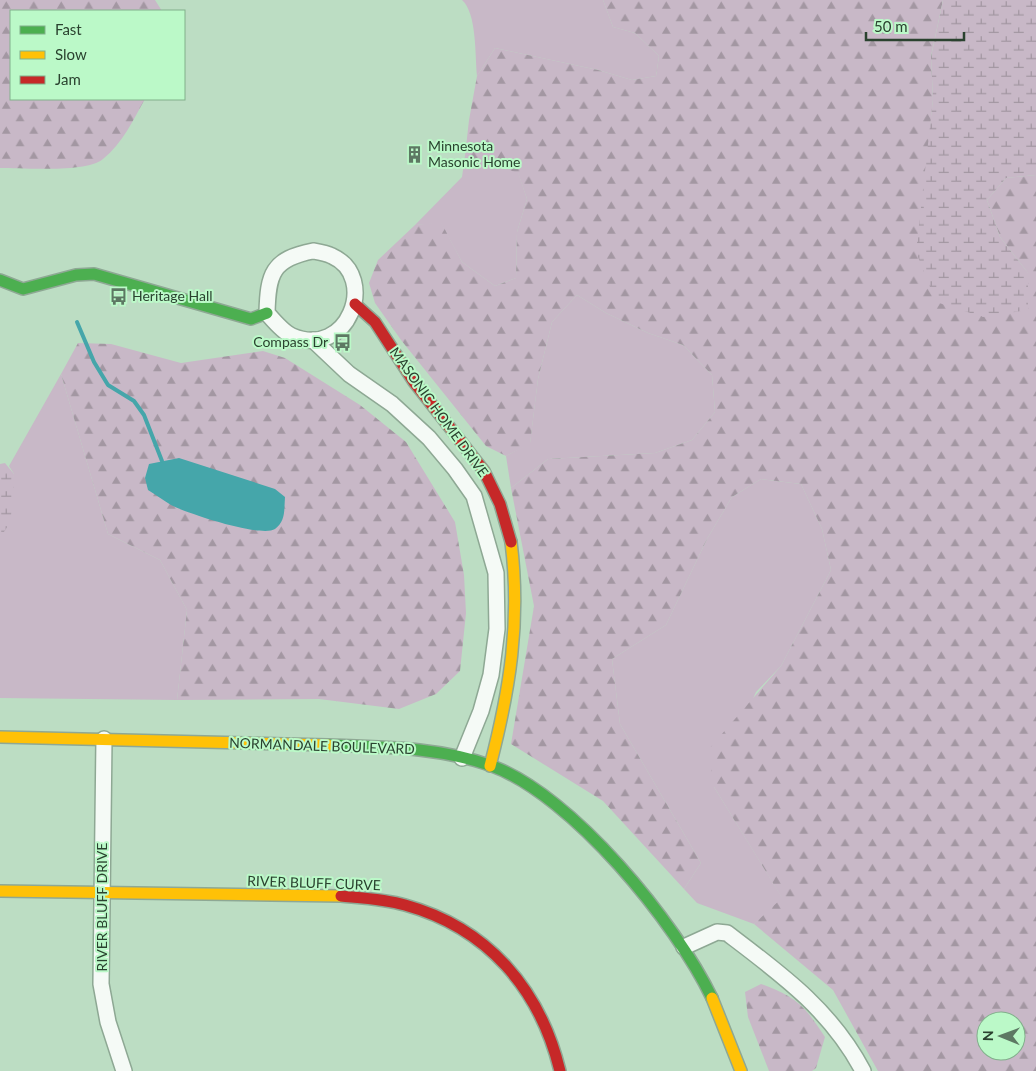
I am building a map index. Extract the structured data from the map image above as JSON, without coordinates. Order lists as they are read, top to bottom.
{
  "streets": {
    "street": [
      "MASONIC HOME DRIVE",
      "NORMANDALE BOULEVARD",
      "RIVER BLUFF CURVE",
      "RIVER BLUFF DRIVE"
    ]
  },
  "crossings": [
    ["MASONIC HOME DRIVE", "NORMANDALE BOULEVARD"],
    ["NORMANDALE BOULEVARD", "RIVER BLUFF DRIVE"],
    ["RIVER BLUFF CURVE", "RIVER BLUFF DRIVE"]
  ],
  "places": {
    "building": ["Minnesota Masonic Home"],
    "bus stop": ["Heritage Hall", "Compass Dr"]
  },
  "legend": ["Fast", "Slow", "Jam"],
  "scale_bar": "50 m",
  "north": "left"
}
